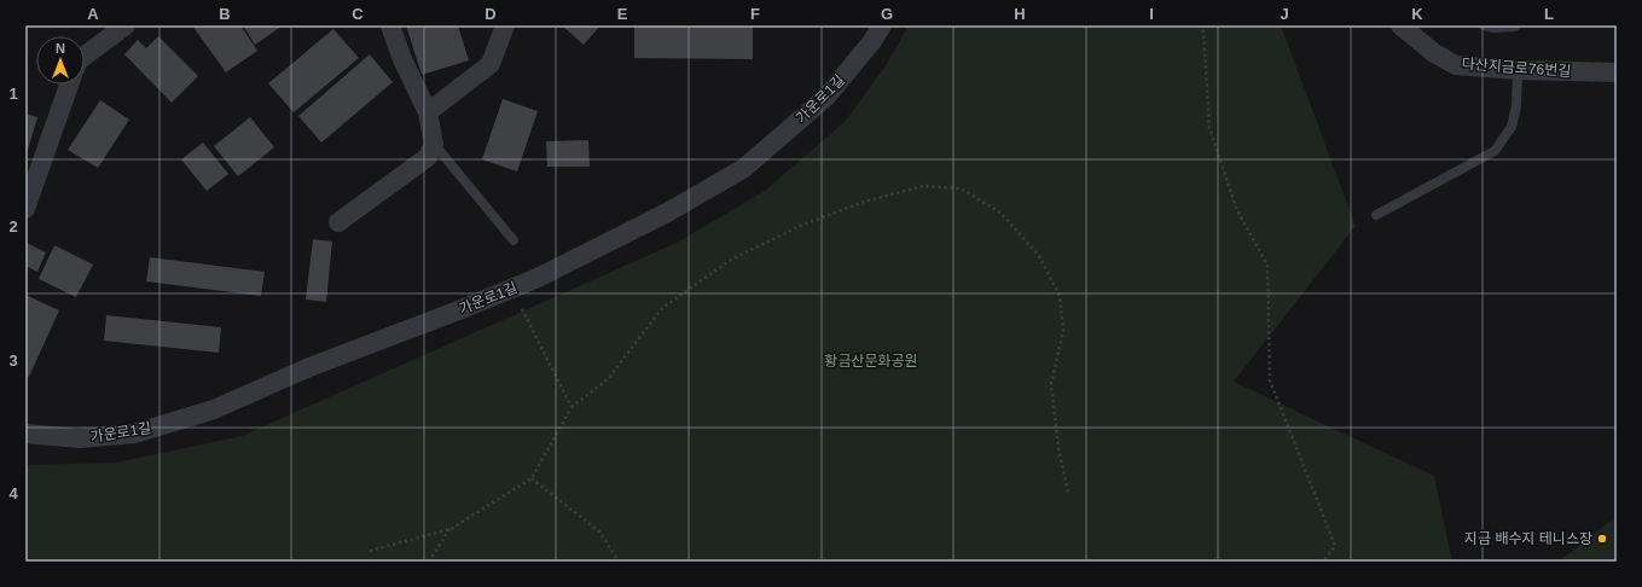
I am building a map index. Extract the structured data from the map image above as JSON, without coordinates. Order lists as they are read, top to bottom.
{
  "streets": {
    "street": ["다산지금로76번길", "가운로1길"]
  },
  "parks": ["황금산문화공원"],
  "places": ["지금 배수지 테니스장"],
  "north": "top",
  "grid": {
    "columns": [
      "A",
      "B",
      "C",
      "D",
      "E",
      "F",
      "G",
      "H",
      "I",
      "J",
      "K",
      "L"
    ],
    "rows": [
      "1",
      "2",
      "3",
      "4"
    ]
  }
}
